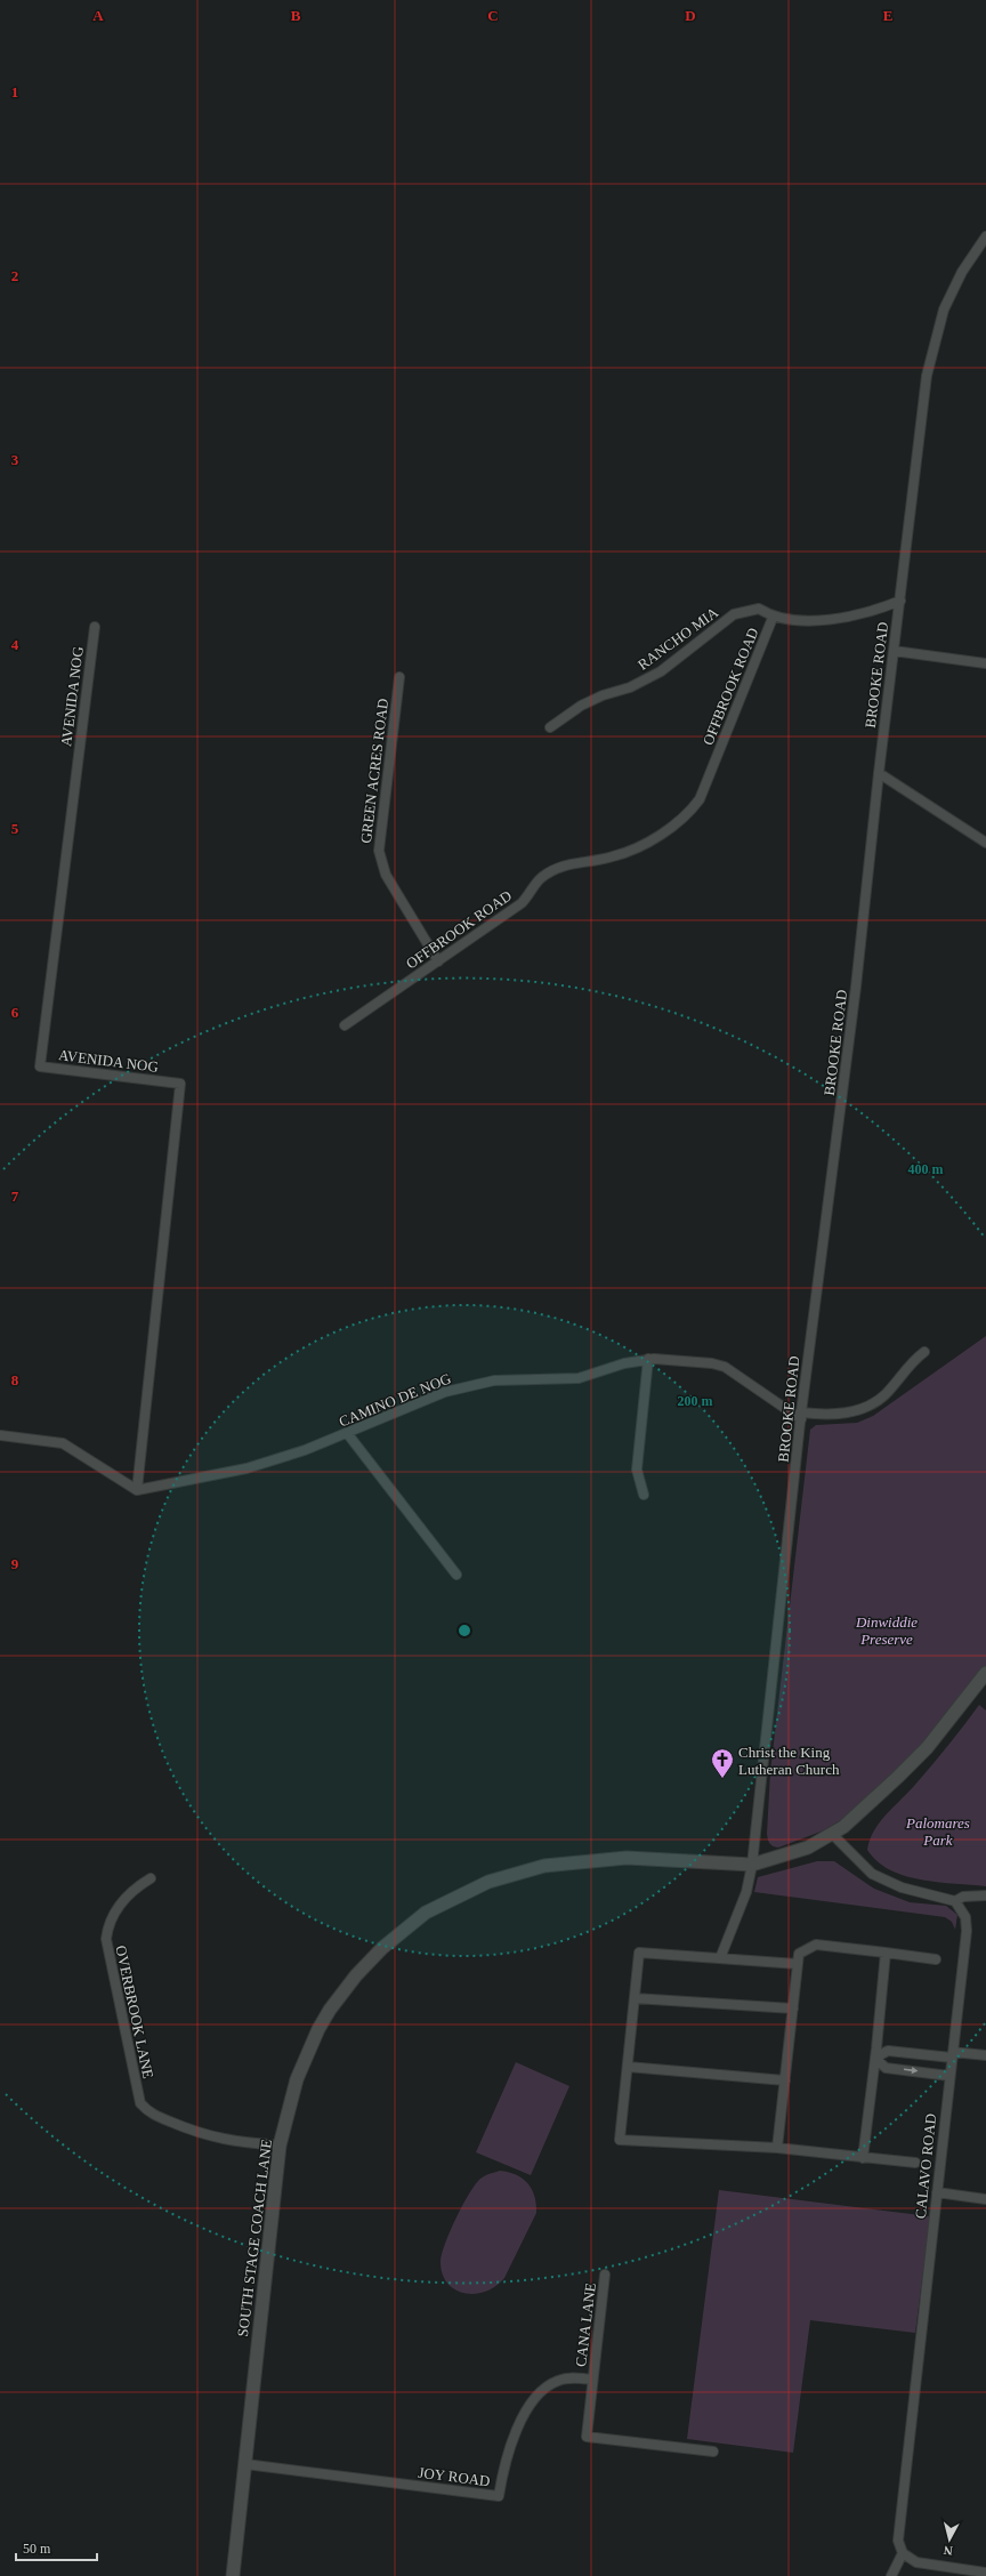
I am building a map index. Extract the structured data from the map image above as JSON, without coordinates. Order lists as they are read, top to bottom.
{
  "streets": {
    "main road": ["SOUTH STAGE COACH LANE"],
    "street": [
      "RANCHO MIA",
      "BROOKE ROAD",
      "OFFBROOK ROAD",
      "AVENIDA NOG",
      "GREEN ACRES ROAD",
      "CAMINO DE NOG",
      "OVERBROOK LANE",
      "CALAVO ROAD",
      "CANA LANE",
      "JOY ROAD"
    ]
  },
  "crossings": [
    ["RANCHO MIA", "BROOKE ROAD"],
    ["RANCHO MIA", "OFFBROOK ROAD"],
    ["BROOKE ROAD", "CAMINO DE NOG"],
    ["BROOKE ROAD", "SOUTH STAGE COACH LANE"],
    ["OFFBROOK ROAD", "GREEN ACRES ROAD"],
    ["AVENIDA NOG", "CAMINO DE NOG"],
    ["OVERBROOK LANE", "SOUTH STAGE COACH LANE"],
    ["SOUTH STAGE COACH LANE", "JOY ROAD"],
    ["CANA LANE", "JOY ROAD"]
  ],
  "parks": ["Dinwiddie Preserve", "Palomares Park"],
  "places": {
    "church": ["Christ the King Lutheran Church"]
  },
  "scale_bar": "50 m",
  "north": "bottom",
  "grid": {
    "columns": [
      "A",
      "B",
      "C",
      "D",
      "E"
    ],
    "rows": [
      "1",
      "2",
      "3",
      "4",
      "5",
      "6",
      "7",
      "8",
      "9"
    ]
  },
  "rings": ["400 m", "200 m"]
}
